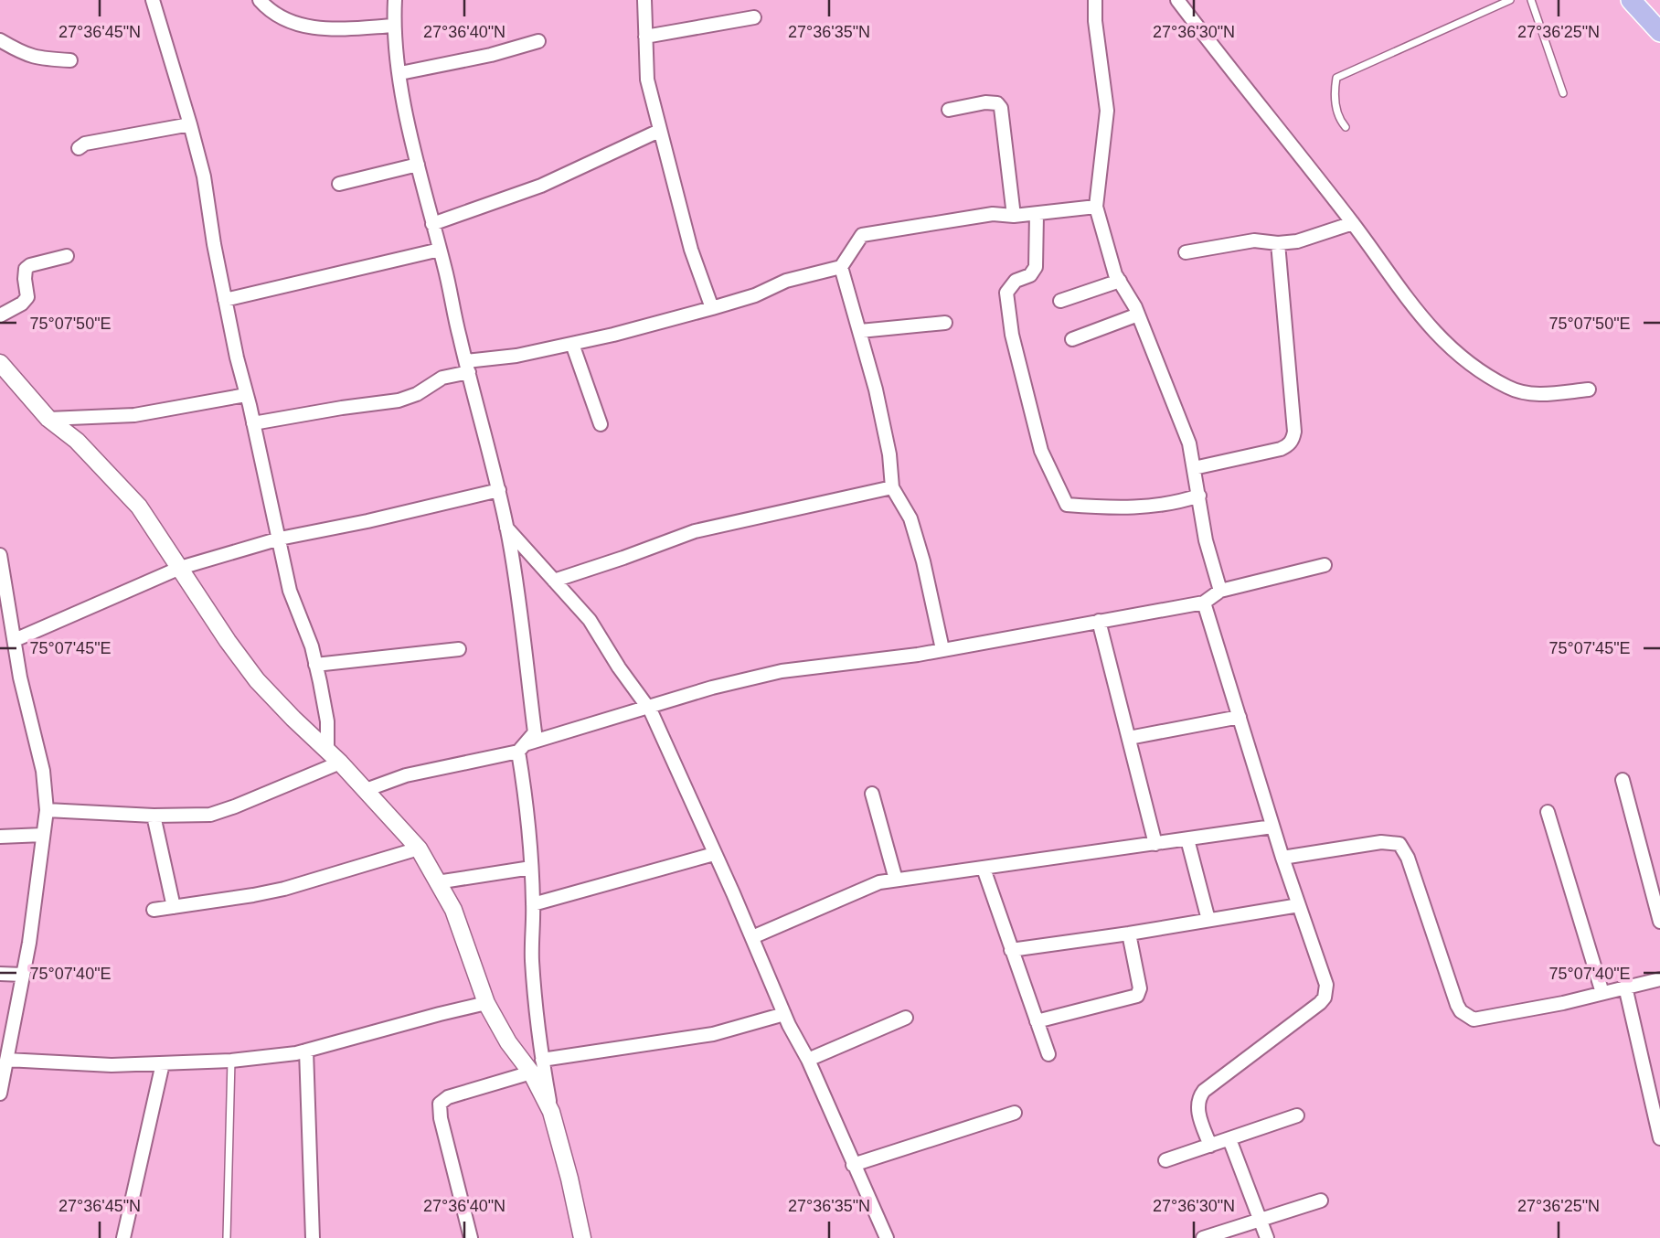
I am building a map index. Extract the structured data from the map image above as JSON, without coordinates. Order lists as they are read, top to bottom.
{
  "coordinates": [
    "27°36'45\"N",
    "27°36'40\"N",
    "27°36'35\"N",
    "27°36'30\"N",
    "27°36'25\"N",
    "75°07'50\"E",
    "75°07'45\"E",
    "75°07'40\"E"
  ]
}
